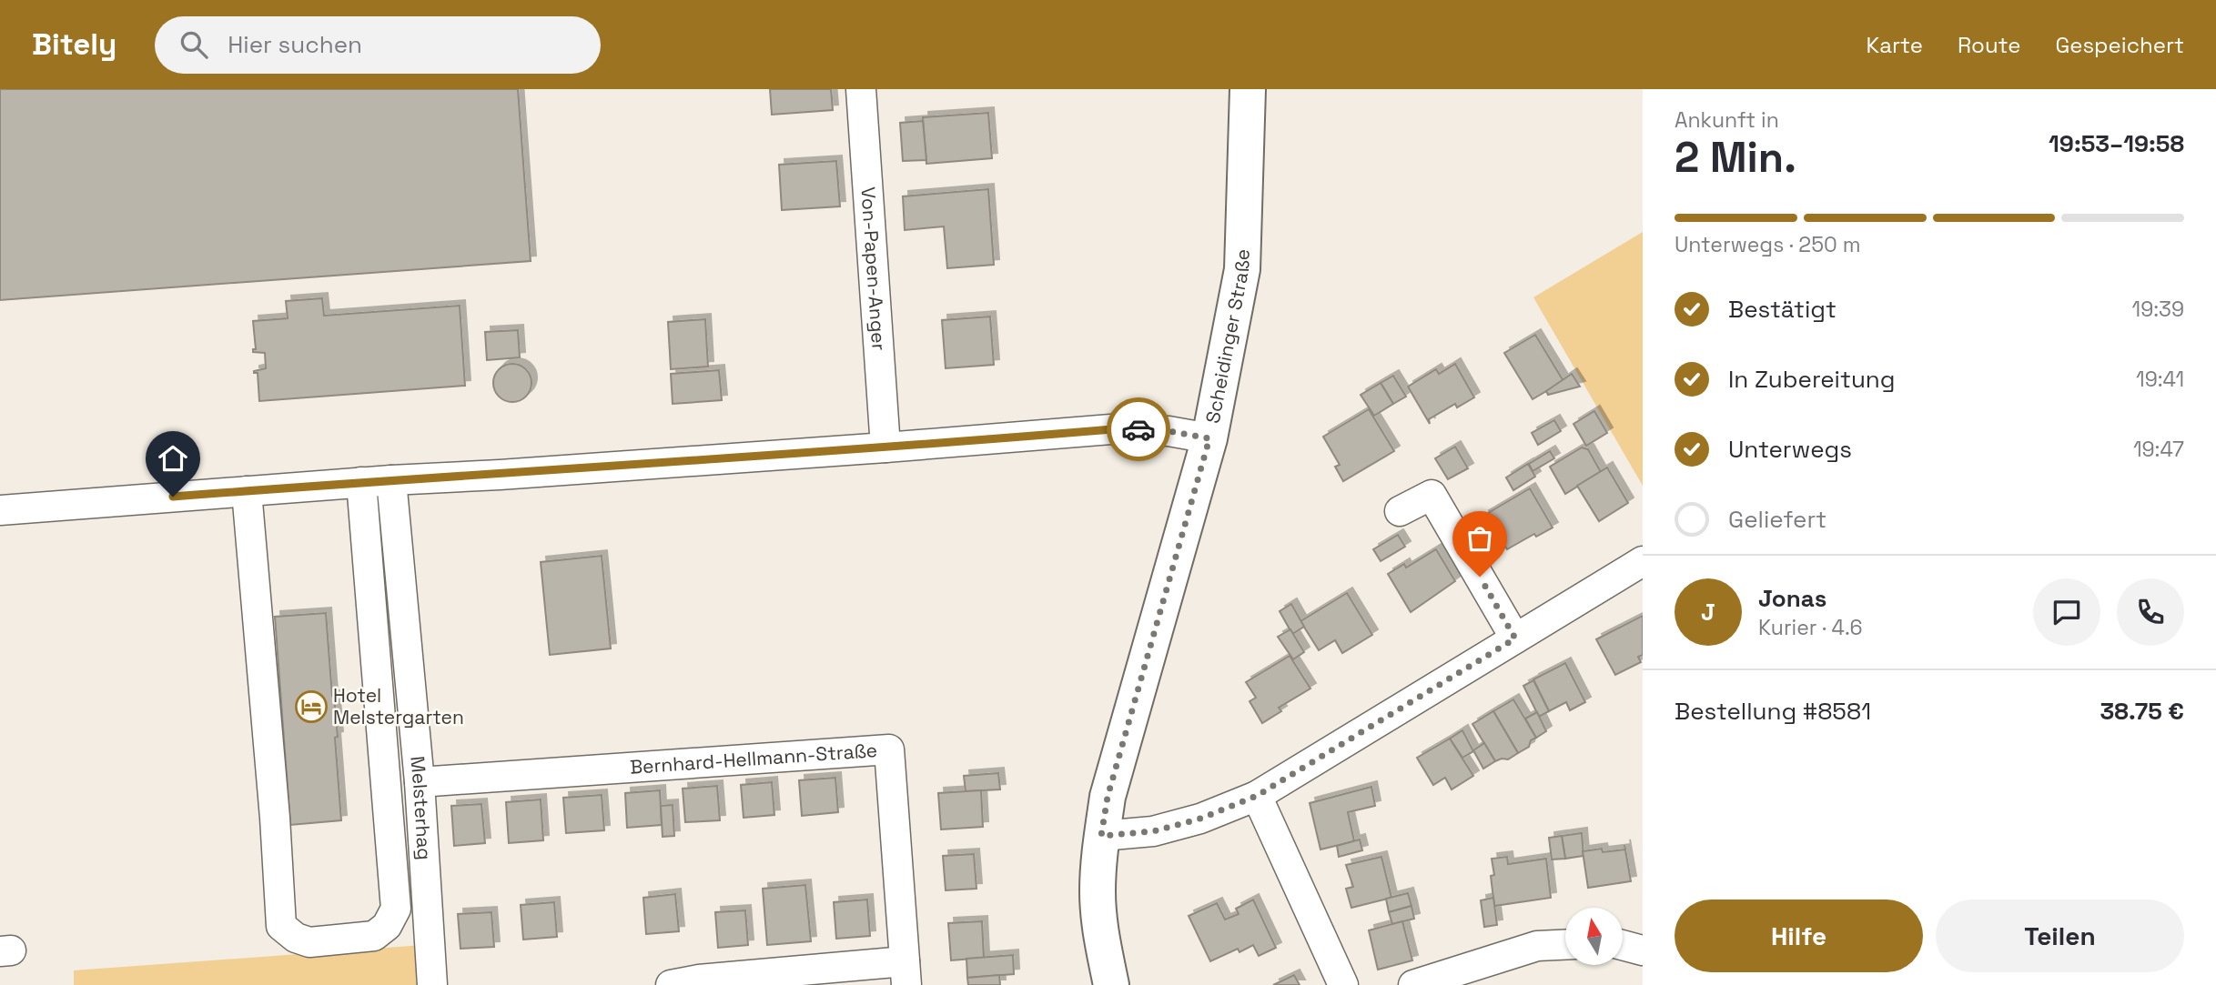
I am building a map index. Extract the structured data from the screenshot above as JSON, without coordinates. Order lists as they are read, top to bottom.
{
  "streets": {
    "main road": ["Scheidinger Straße"],
    "street": ["Von-Papen-Anger", "Bernhard-Hellmann-Straße", "Melsterhag"]
  },
  "crossings": [
    ["Bernhard-Hellmann-Straße", "Melsterhag"]
  ],
  "places": {
    "hotel": ["Hotel Melstergarten"]
  },
  "north": "top",
  "page": {
    "header": "Bitely",
    "search": "Hier suchen",
    "nav": ["Karte", "Route", "Gespeichert"],
    "heading": ["2 Min.", "Ankunft in", "19:53–19:58"],
    "panel": [
      "Jonas",
      "Kurier · 4.6",
      "Bestellung #8581",
      "38.75 €"
    ],
    "bar": "Unterwegs · 250 m",
    "list": [
      ["Bestätigt", "19:39"],
      ["In Zubereitung", "19:41"],
      ["Unterwegs", "19:47"],
      "Geliefert"
    ],
    "round": "J",
    "buttons": ["Hilfe", "Teilen"]
  }
}
